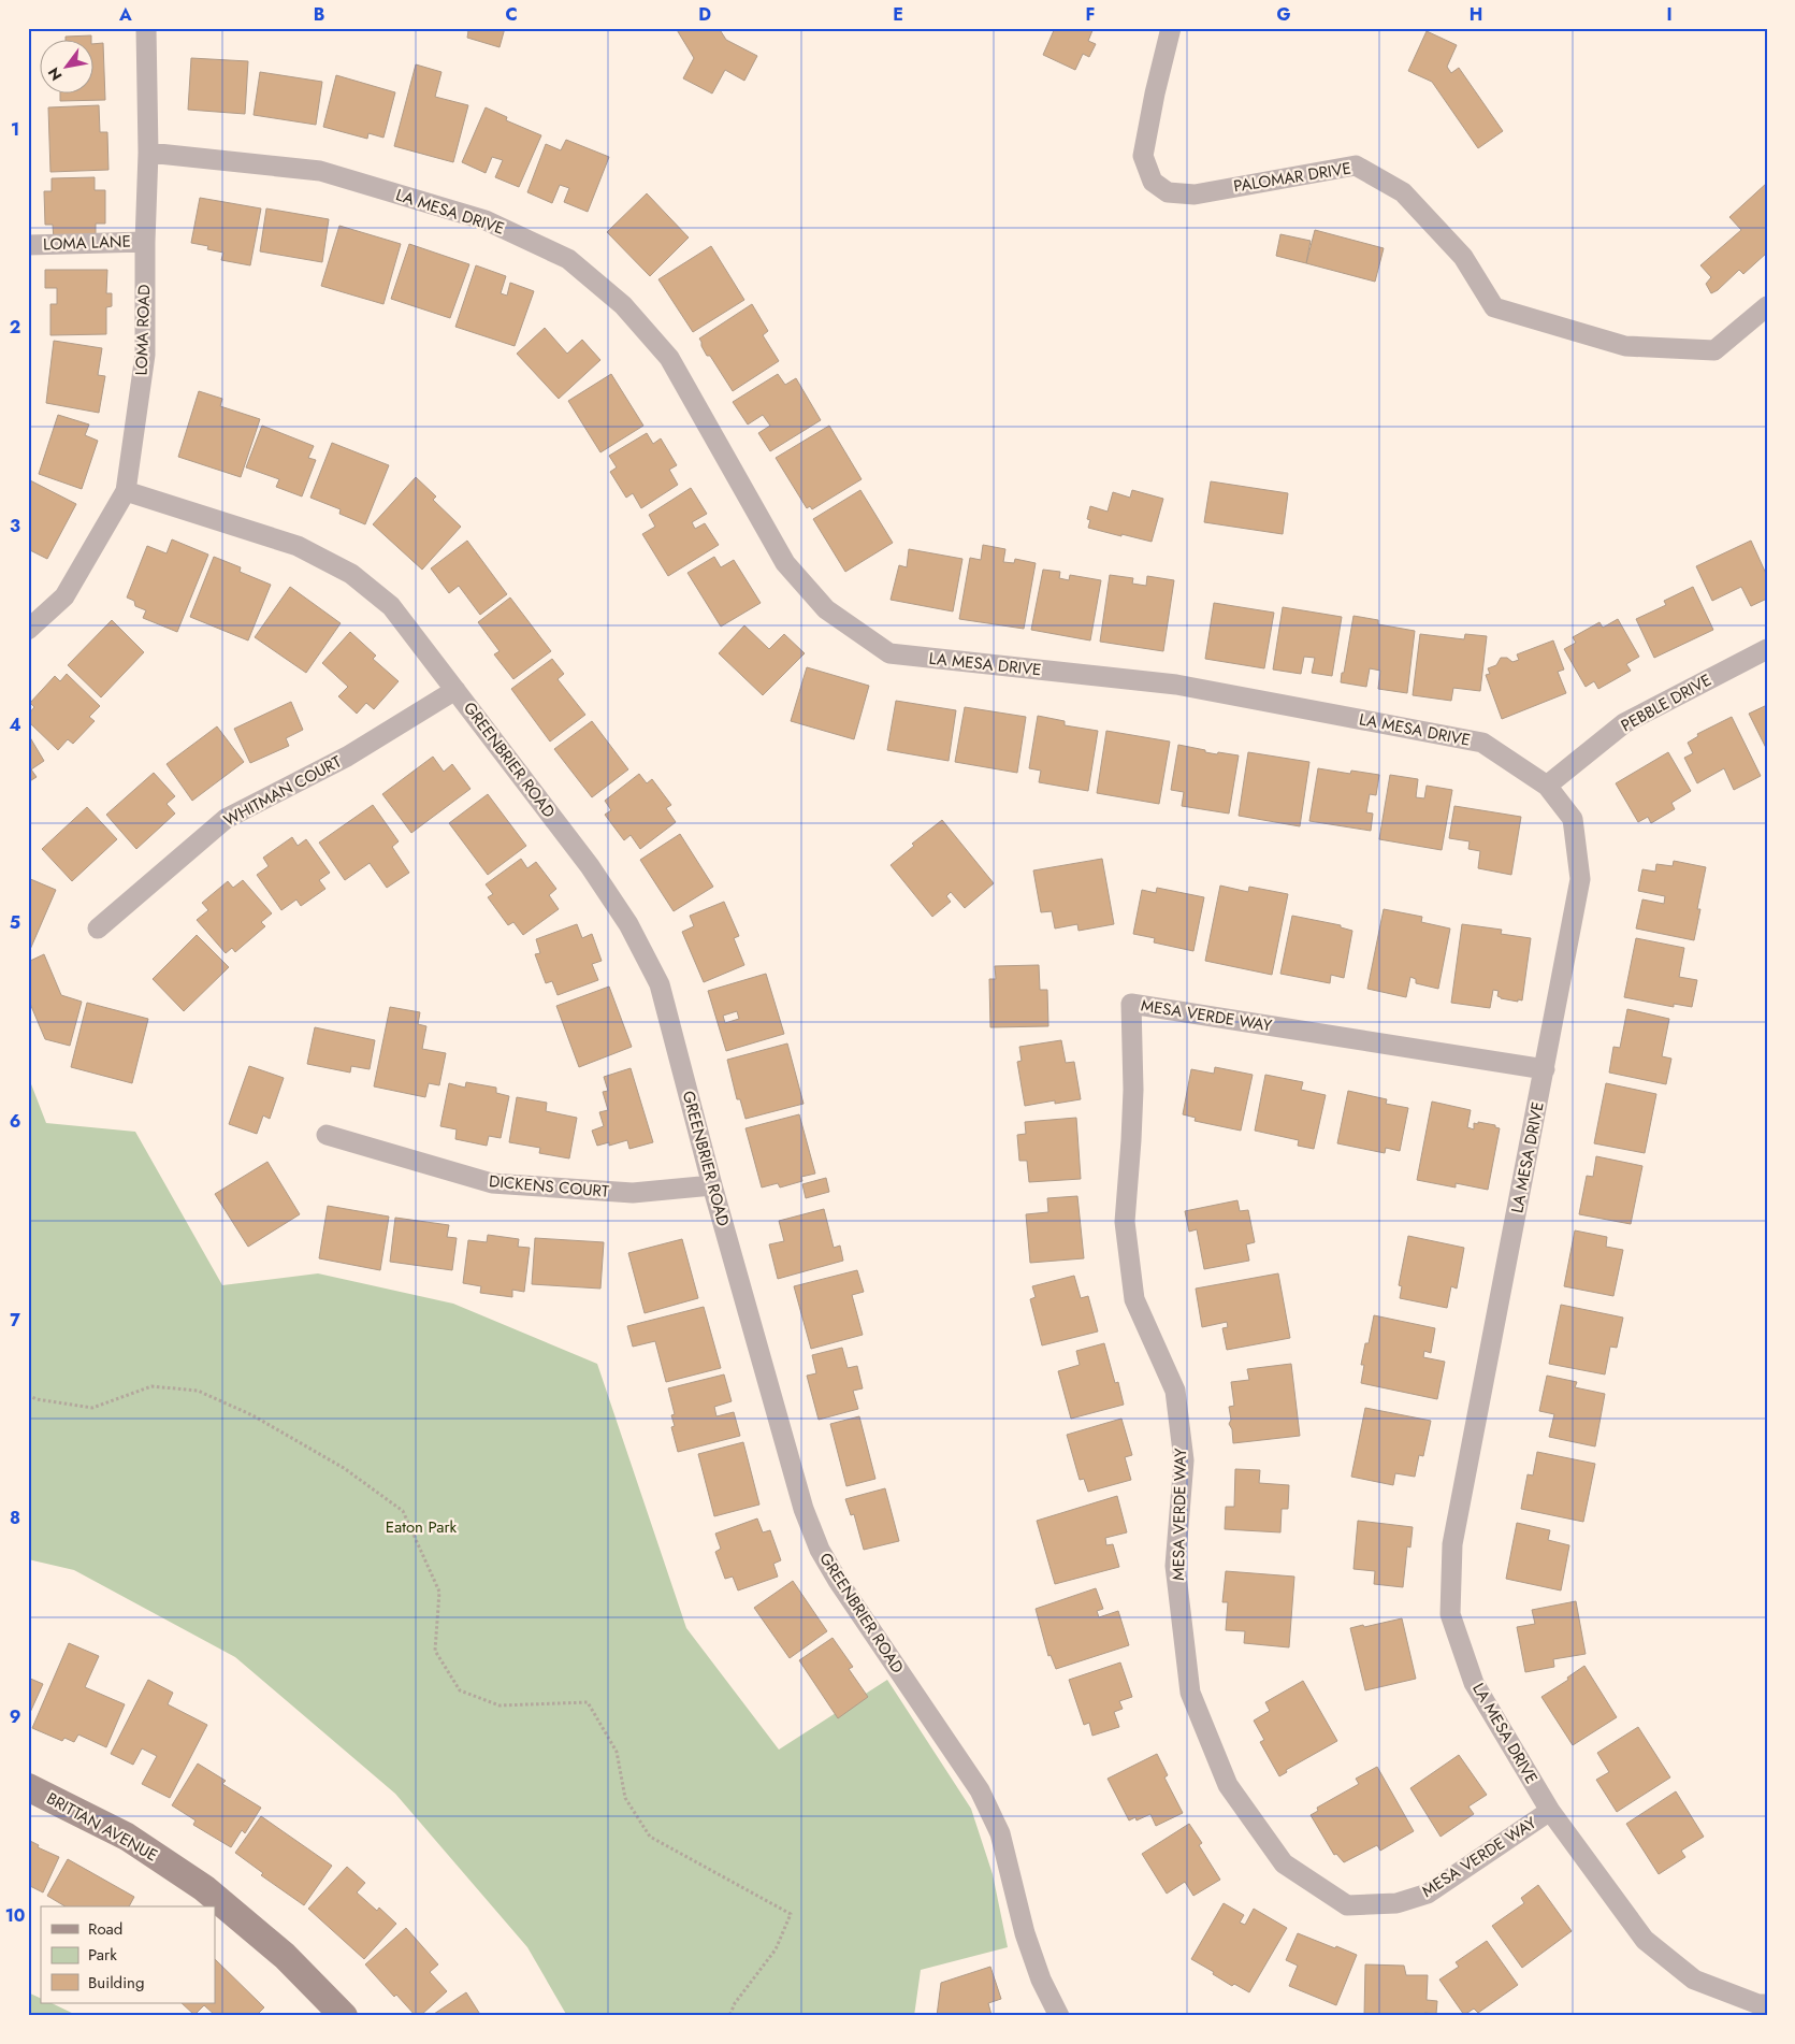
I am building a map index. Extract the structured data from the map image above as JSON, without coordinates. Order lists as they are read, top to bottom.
{
  "streets": {
    "main road": ["BRITTAN AVENUE"],
    "street": [
      "PALOMAR DRIVE",
      "LA MESA DRIVE",
      "LOMA LANE",
      "LOMA ROAD",
      "PEBBLE DRIVE",
      "GREENBRIER ROAD",
      "WHITMAN COURT",
      "MESA VERDE WAY",
      "DICKENS COURT"
    ]
  },
  "crossings": [
    ["LA MESA DRIVE", "LOMA ROAD"],
    ["LA MESA DRIVE", "PEBBLE DRIVE"],
    ["LA MESA DRIVE", "MESA VERDE WAY"],
    ["LOMA LANE", "LOMA ROAD"],
    ["LOMA ROAD", "GREENBRIER ROAD"],
    ["GREENBRIER ROAD", "WHITMAN COURT"],
    ["GREENBRIER ROAD", "DICKENS COURT"]
  ],
  "parks": ["Eaton Park"],
  "legend": ["Road", "Park", "Building"],
  "north": "bottom left",
  "grid": {
    "columns": [
      "A",
      "B",
      "C",
      "D",
      "E",
      "F",
      "G",
      "H",
      "I"
    ],
    "rows": [
      "1",
      "2",
      "3",
      "4",
      "5",
      "6",
      "7",
      "8",
      "9",
      "10"
    ]
  }
}
